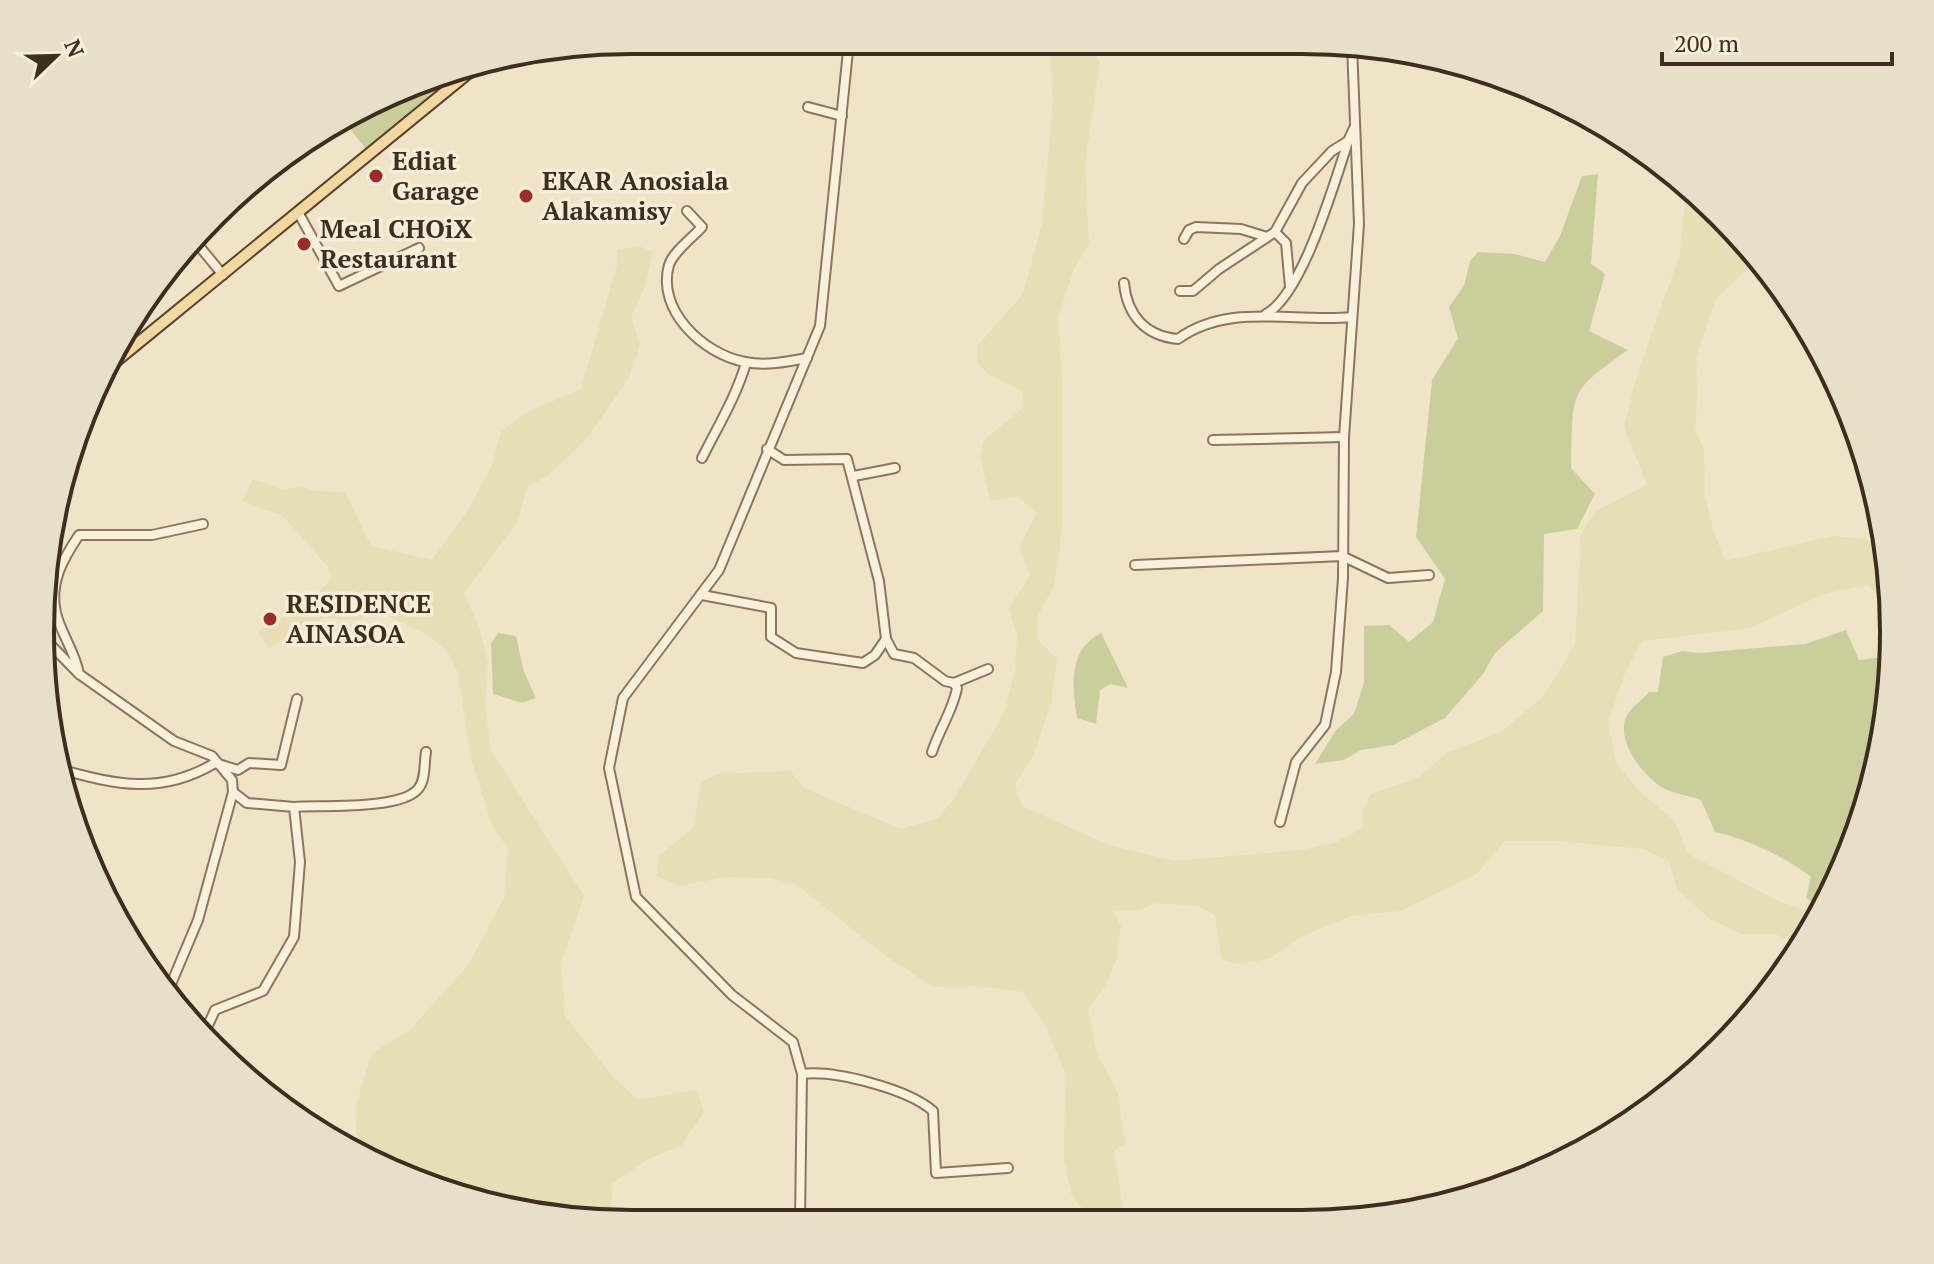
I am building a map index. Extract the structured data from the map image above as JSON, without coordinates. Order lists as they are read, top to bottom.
{
  "places": [
    "Ediat Garage",
    "EKAR Anosiala Alakamisy",
    "Meal CHOiX Restaurant",
    "RESIDENCE AINASOA"
  ],
  "scale_bar": "200 m",
  "north": "top right"
}
